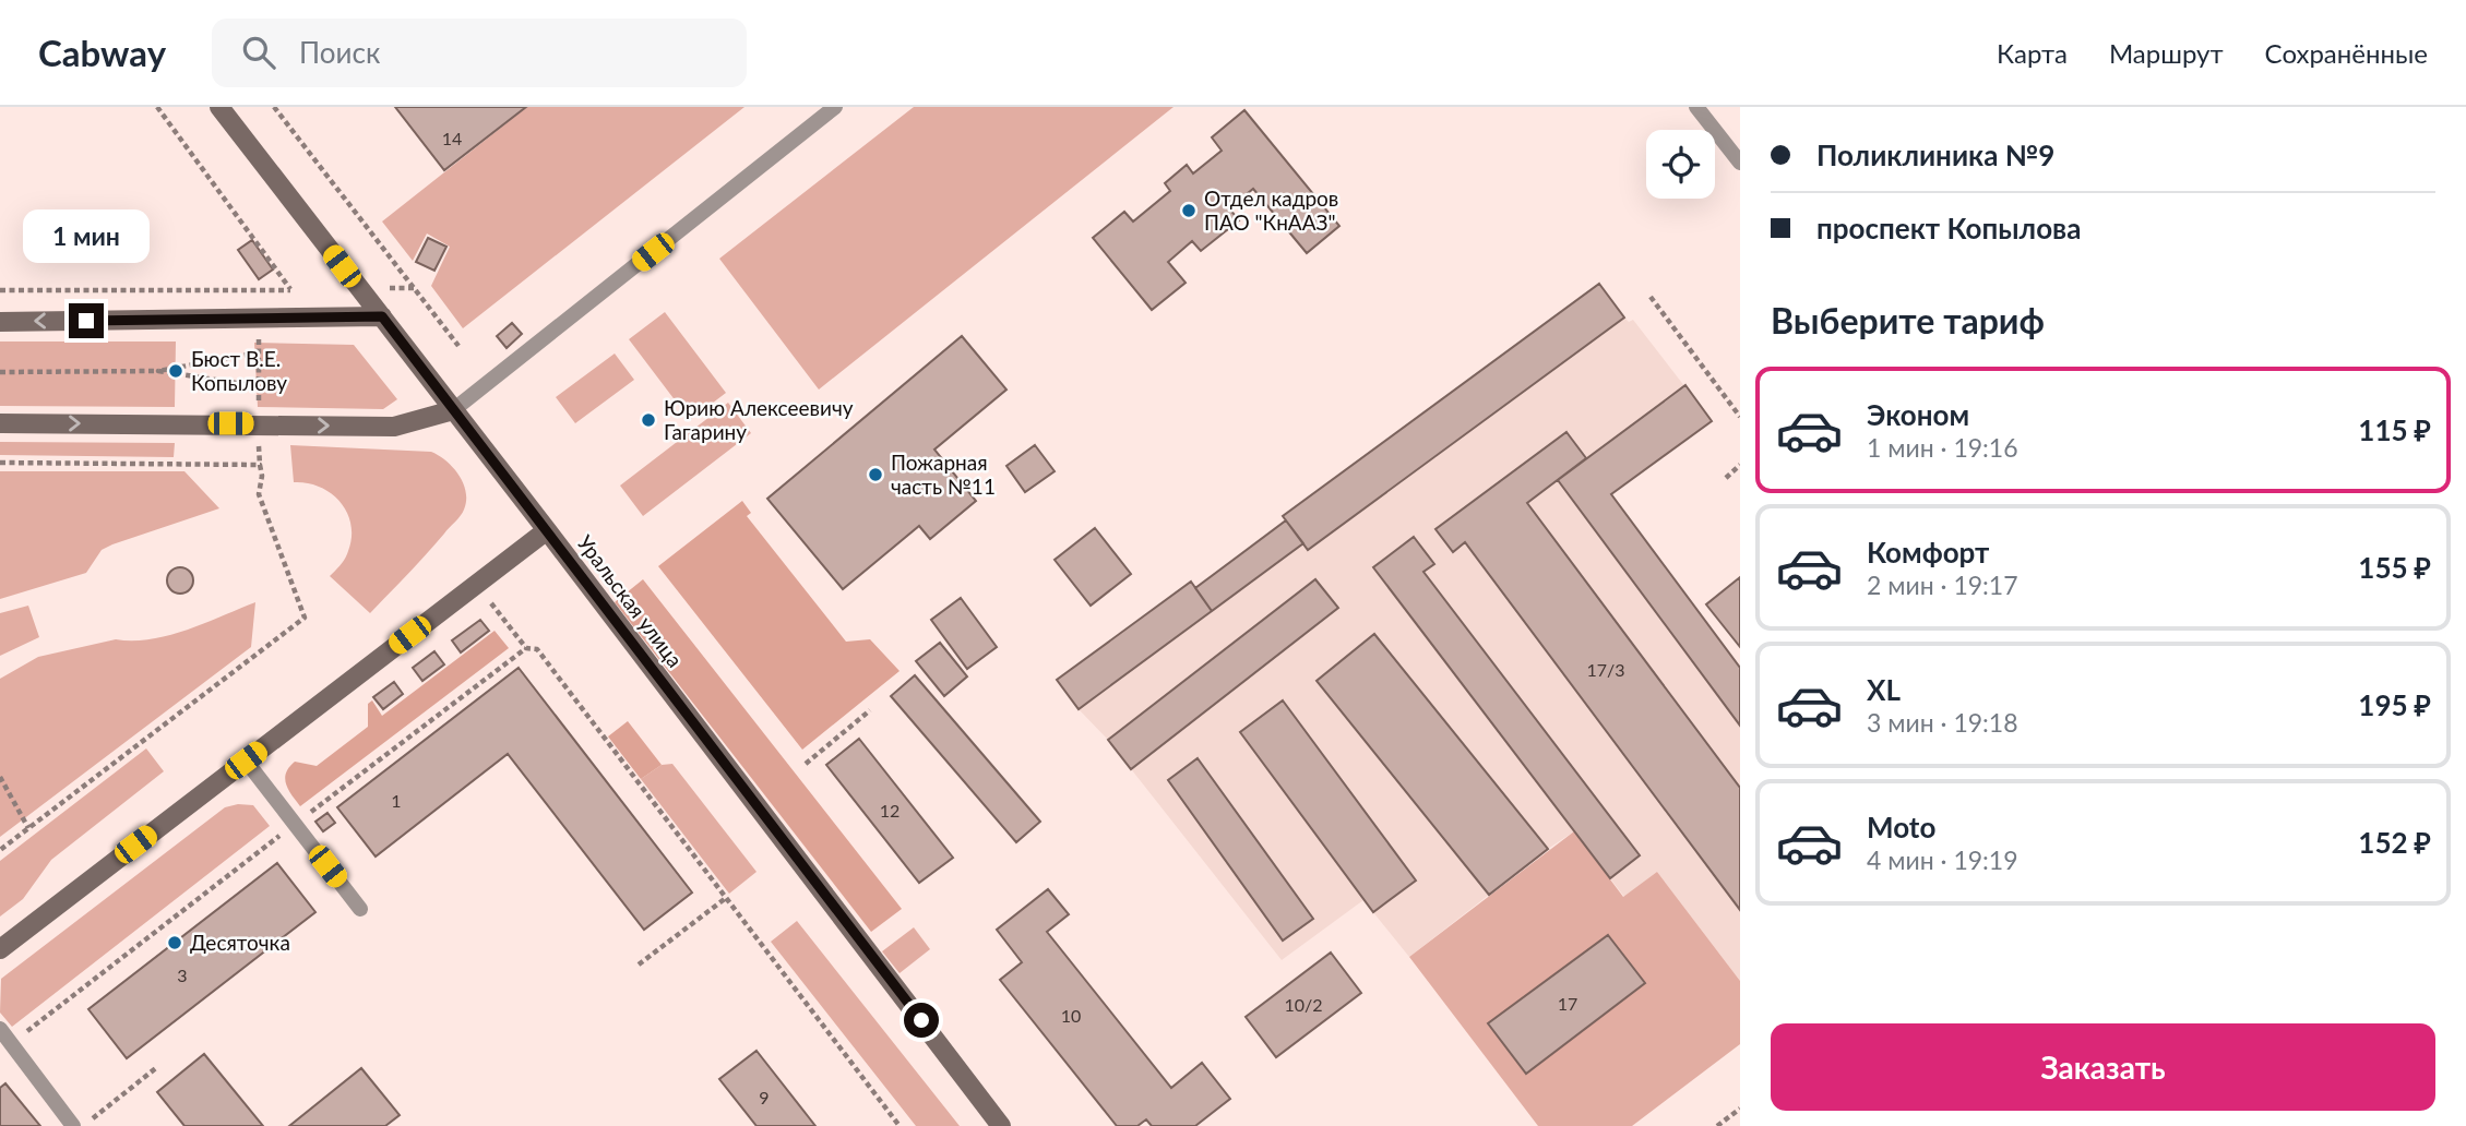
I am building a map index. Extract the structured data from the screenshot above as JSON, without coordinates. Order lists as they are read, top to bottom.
{
  "streets": {
    "street": ["Уральская улица"]
  },
  "places": [
    "Отдел кадров ПАО \"КнААЗ\"",
    "Бюст В.Е. Копылову",
    "Юрию Алексеевичу Гагарину",
    "Пожарная часть №11",
    "Десяточка"
  ],
  "house_numbers": [
    "14",
    "17/3",
    "1",
    "12",
    "3",
    "17",
    "10/2",
    "10",
    "9"
  ],
  "page": {
    "header": "Cabway",
    "search": "Поиск",
    "nav": ["Карта", "Маршрут", "Сохранённые"],
    "banner": ["Поликлиника №9", "проспект Копылова"],
    "bubble": "1 мин",
    "heading": "Выберите тариф",
    "list": [
      {
        "name": "Эконом",
        "note": "1 мин · 19:16",
        "value": "115 ₽"
      },
      {
        "name": "Комфорт",
        "note": "2 мин · 19:17",
        "value": "155 ₽"
      },
      {
        "name": "XL",
        "note": "3 мин · 19:18",
        "value": "195 ₽"
      },
      {
        "name": "Moto",
        "note": "4 мин · 19:19",
        "value": "152 ₽"
      }
    ],
    "buttons": "Заказать"
  }
}
